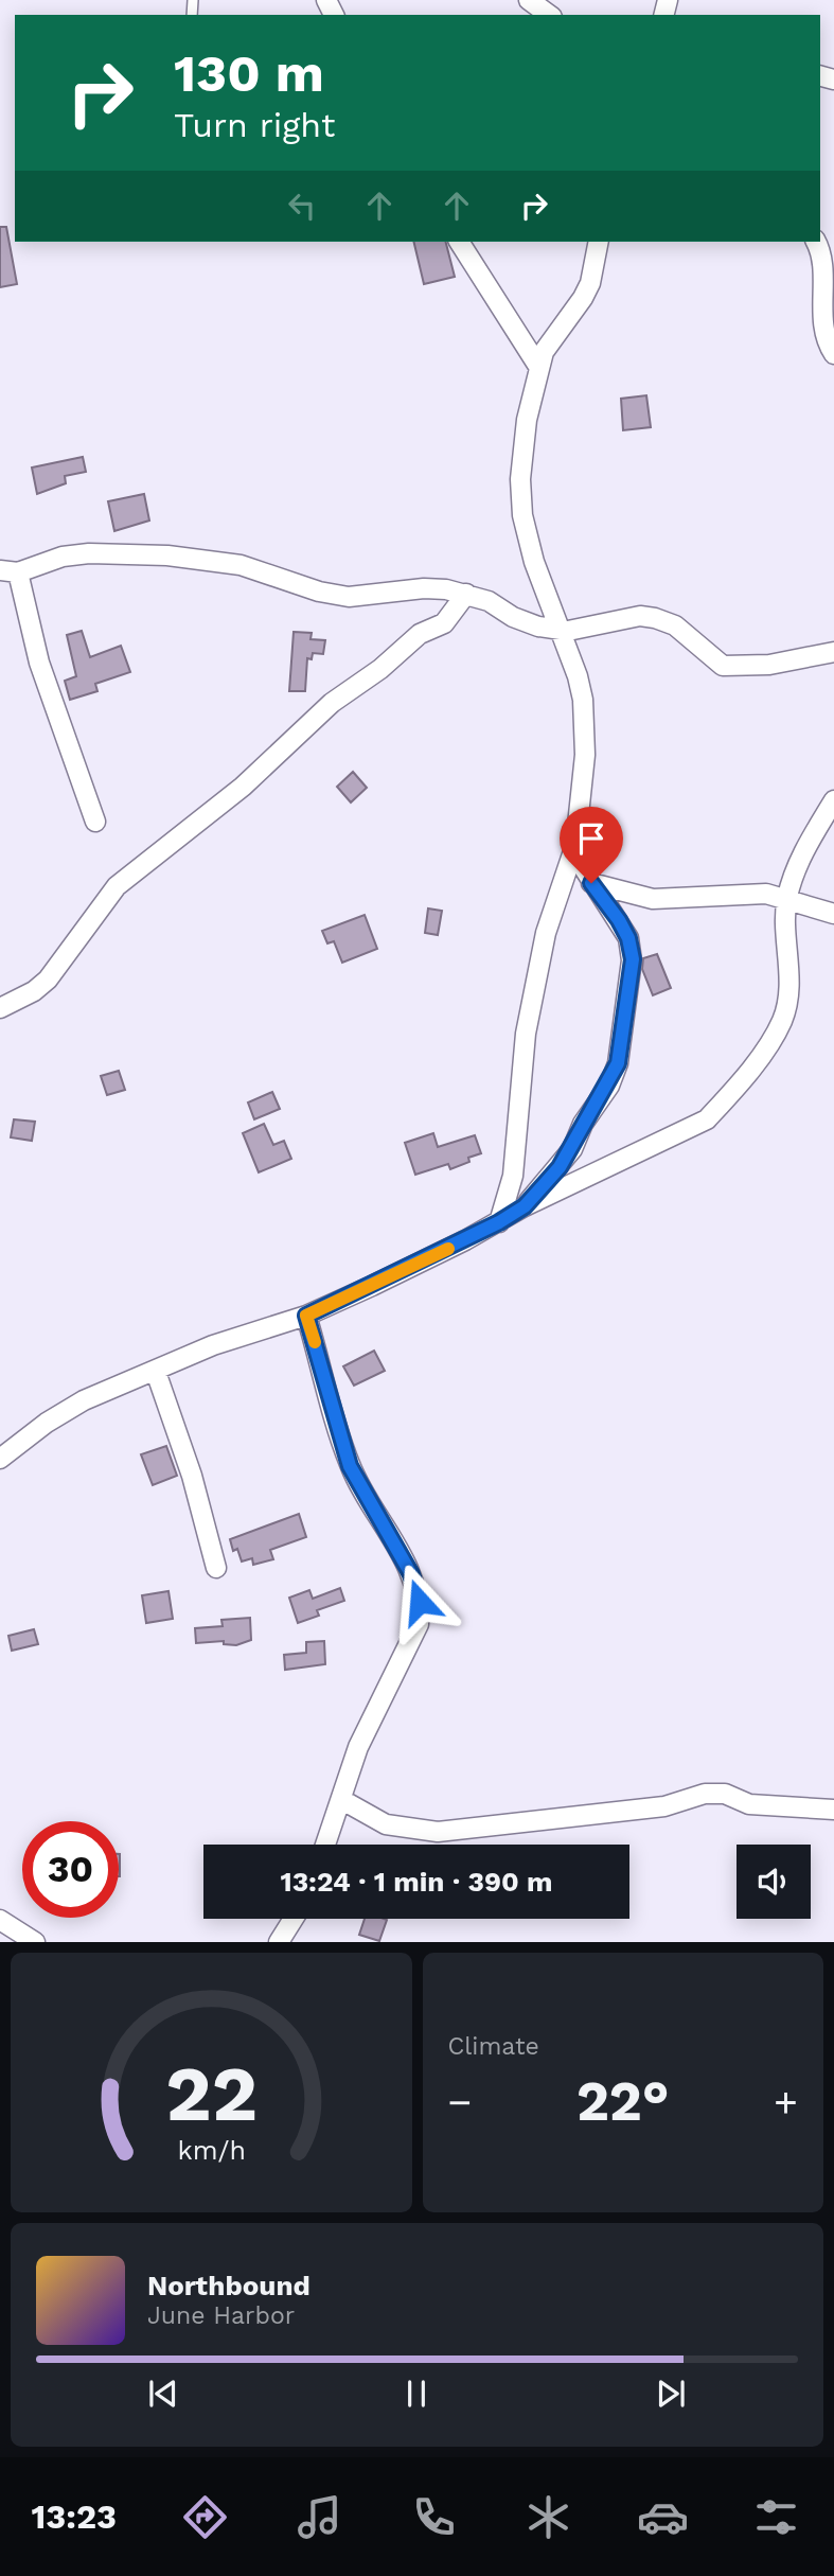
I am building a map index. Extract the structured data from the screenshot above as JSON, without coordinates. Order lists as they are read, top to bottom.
{
  "page": {
    "turn": ["130 m", "Turn right"],
    "limit": "30",
    "trip": "13:24 · 1 min · 390 m",
    "tile": "Climate",
    "heat": ["−", "22°", "+"],
    "song": ["Northbound", "June Harbor"],
    "tabs": "13:23",
    "gauge": ["22", "km/h"]
  }
}
